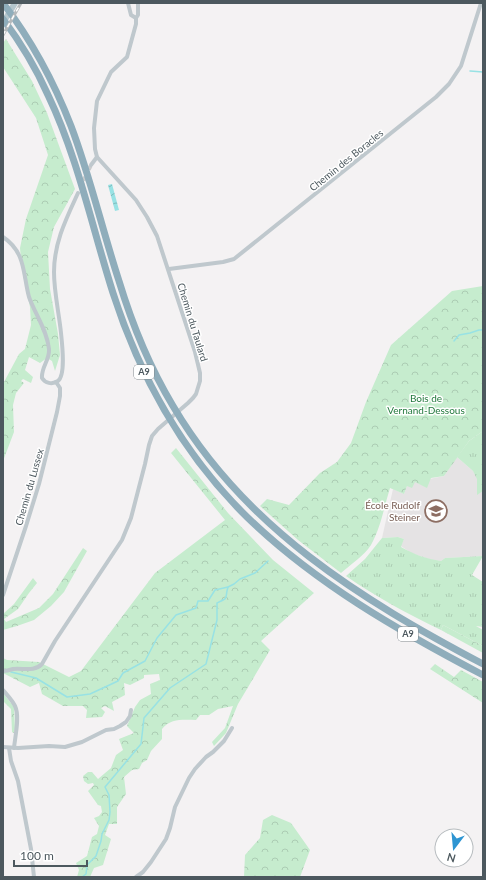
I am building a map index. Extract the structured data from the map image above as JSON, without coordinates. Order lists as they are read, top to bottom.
{
  "streets": {
    "highway": ["A9"],
    "street": ["Chemin des Boracles", "Chemin du Taulard", "Chemin du Lussex"]
  },
  "crossings": [
    ["Chemin des Boracles", "Chemin du Taulard"]
  ],
  "parks": ["Bois de Vernand-Dessous"],
  "places": {
    "school or university": ["École Rudolf Steiner"]
  },
  "scale_bar": "100 m",
  "north": "bottom"
}
